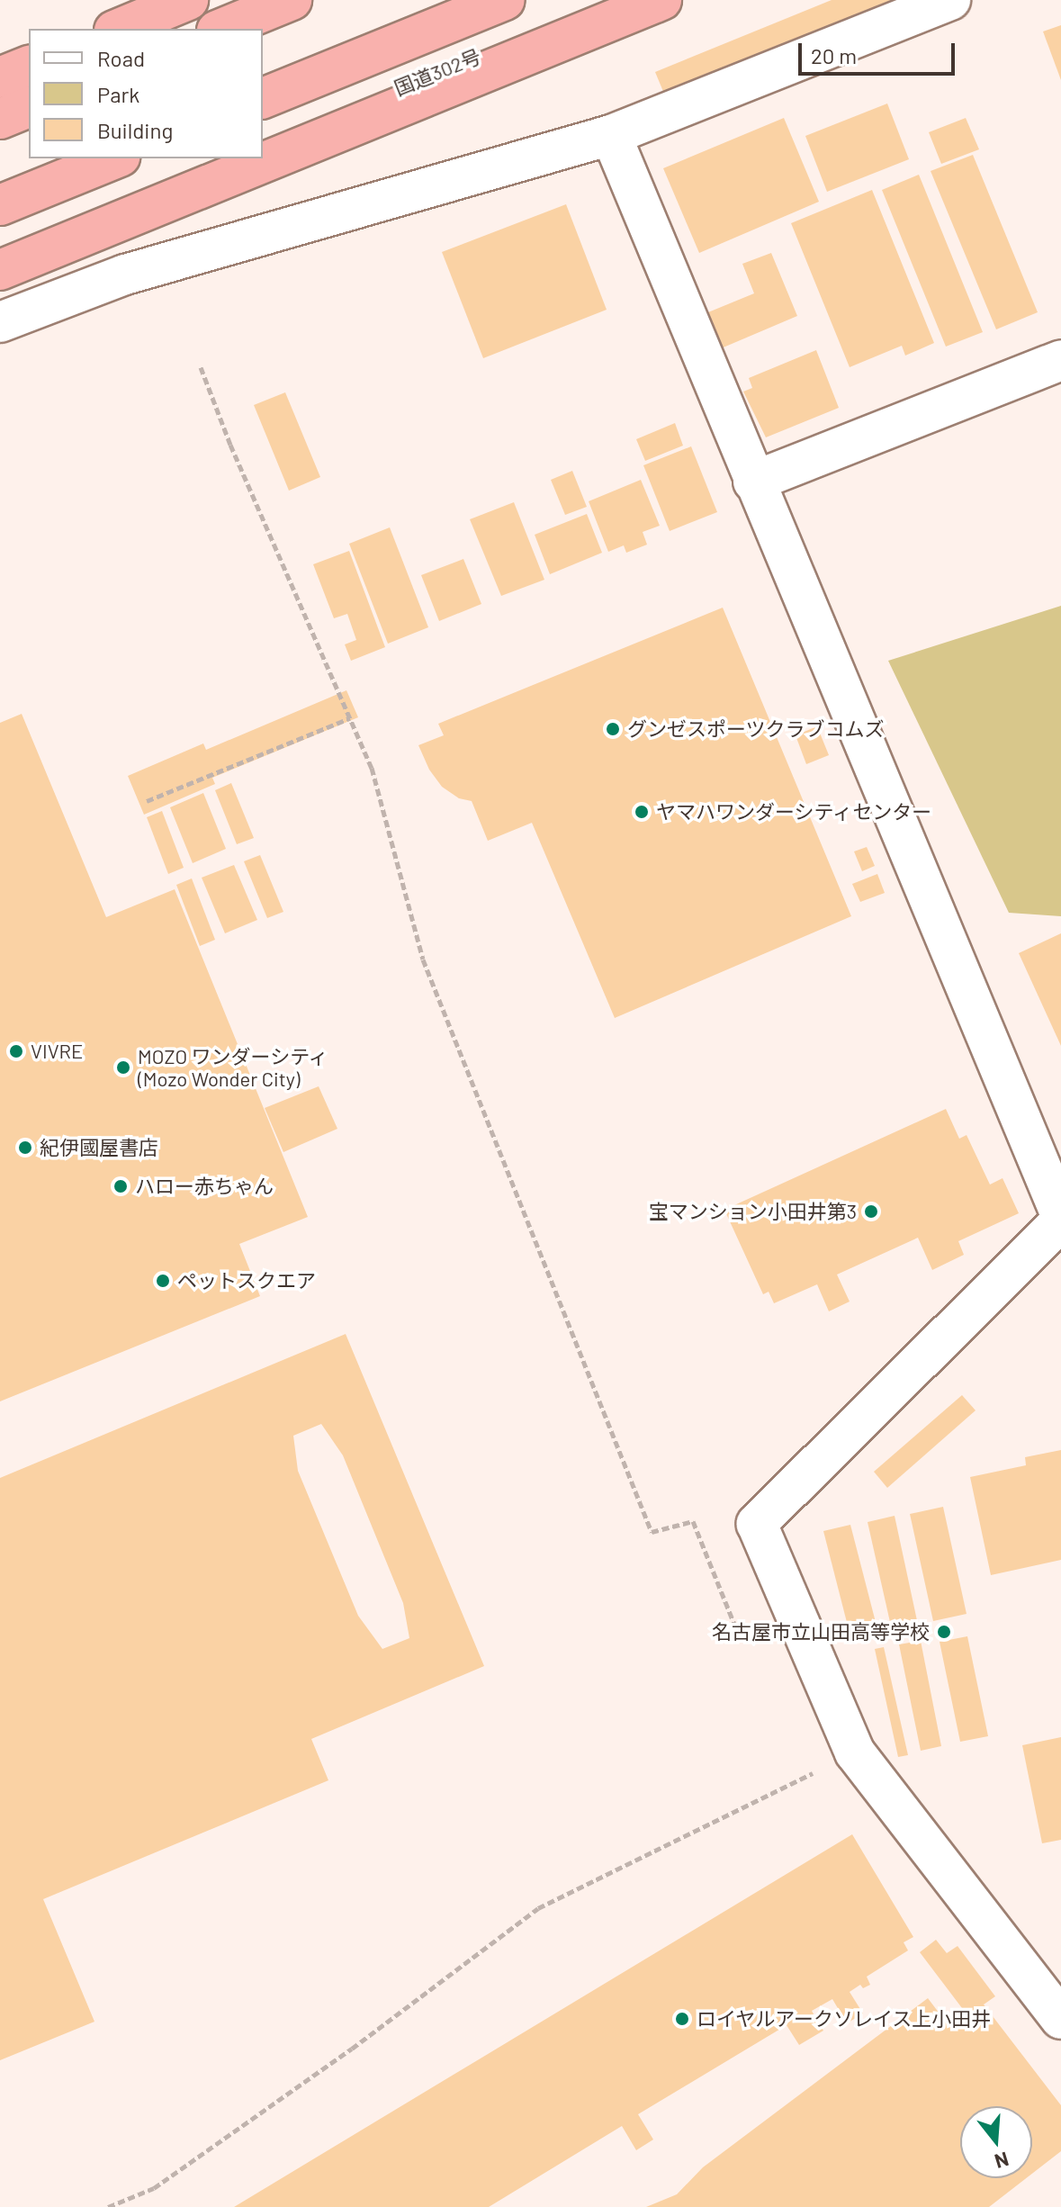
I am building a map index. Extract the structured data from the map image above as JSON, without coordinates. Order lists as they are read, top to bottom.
{
  "streets": {
    "highway": ["国道302号"]
  },
  "places": [
    "グンゼスポーツクラブコムズ",
    "ヤマハワンダーシティセンター",
    "VIVRE",
    "MOZO ワンダーシティ (Mozo Wonder City)",
    "紀伊國屋書店",
    "ハロー赤ちゃん",
    "宝マンション小田井第3",
    "ペットスクエア",
    "名古屋市立山田高等学校",
    "ロイヤルアークソレイス上小田井"
  ],
  "legend": ["Road", "Park", "Building"],
  "scale_bar": "20 m",
  "north": "bottom"
}
